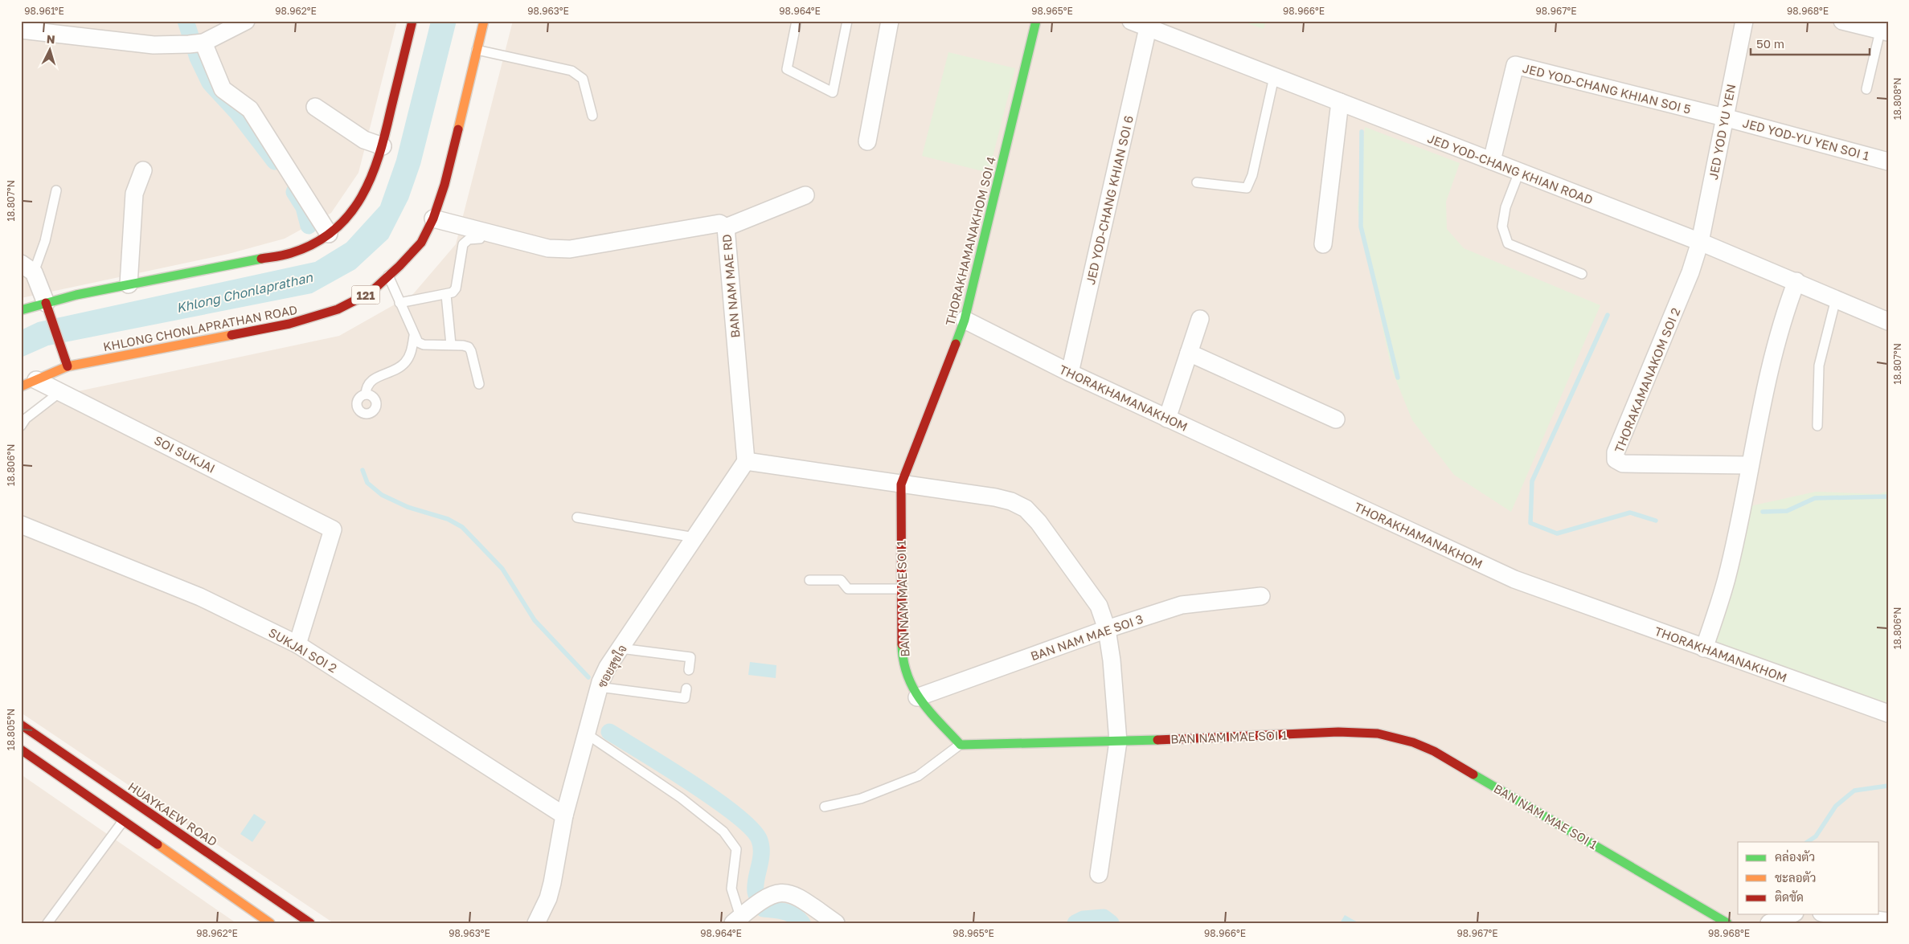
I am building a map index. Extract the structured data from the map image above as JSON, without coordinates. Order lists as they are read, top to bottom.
{
  "streets": {
    "main road": [
      "THORAKHAMANAKHOM SOI 4",
      "121",
      "KHLONG CHONLAPRATHAN ROAD",
      "BAN NAM MAE SOI 1",
      "HUAYKAEW ROAD"
    ],
    "street": [
      "JED YOD-CHANG KHIAN SOI 5",
      "JED YOD YU YEN",
      "JED YOD-YU YEN SOI 1",
      "JED YOD-CHANG KHIAN ROAD",
      "JED YOD-CHANG KHIAN SOI 6",
      "BAN NAM MAE RD",
      "THORAKAMANAKOM SOI 2",
      "THORAKHAMANAKHOM",
      "SOI SUKJAI",
      "BAN NAM MAE SOI 3",
      "SUKJAI SOI 2",
      "ซอยสุขใจ"
    ]
  },
  "crossings": [
    ["JED YOD-CHANG KHIAN SOI 5", "JED YOD YU YEN"],
    ["JED YOD-CHANG KHIAN SOI 5", "JED YOD-YU YEN SOI 1"],
    ["JED YOD-CHANG KHIAN SOI 5", "JED YOD-CHANG KHIAN ROAD"],
    ["JED YOD YU YEN", "JED YOD-YU YEN SOI 1"],
    ["JED YOD YU YEN", "JED YOD-CHANG KHIAN ROAD"],
    ["JED YOD YU YEN", "THORAKAMANAKOM SOI 2"],
    ["JED YOD-CHANG KHIAN ROAD", "JED YOD-CHANG KHIAN SOI 6"],
    ["JED YOD-CHANG KHIAN ROAD", "THORAKAMANAKOM SOI 2"],
    ["JED YOD-CHANG KHIAN SOI 6", "THORAKHAMANAKHOM"],
    ["THORAKHAMANAKHOM SOI 4", "THORAKHAMANAKHOM"],
    ["THORAKHAMANAKHOM SOI 4", "BAN NAM MAE SOI 1"],
    ["BAN NAM MAE RD", "KHLONG CHONLAPRATHAN ROAD"],
    ["BAN NAM MAE RD", "ซอยสุขใจ"],
    ["KHLONG CHONLAPRATHAN ROAD", "SOI SUKJAI"],
    ["SOI SUKJAI", "SUKJAI SOI 2"],
    ["BAN NAM MAE SOI 1", "BAN NAM MAE SOI 3"],
    ["SUKJAI SOI 2", "ซอยสุขใจ"]
  ],
  "water": ["Khlong Chonlaprathan"],
  "legend": ["คล่องตัว", "ชะลอตัว", "ติดขัด"],
  "scale_bar": "50 m",
  "north": "top",
  "coordinates": [
    "98.961°E",
    "98.962°E",
    "98.963°E",
    "98.964°E",
    "98.965°E",
    "98.966°E",
    "98.967°E",
    "98.968°E",
    "18.808°N",
    "18.807°N",
    "18.806°N",
    "18.805°N"
  ]
}
